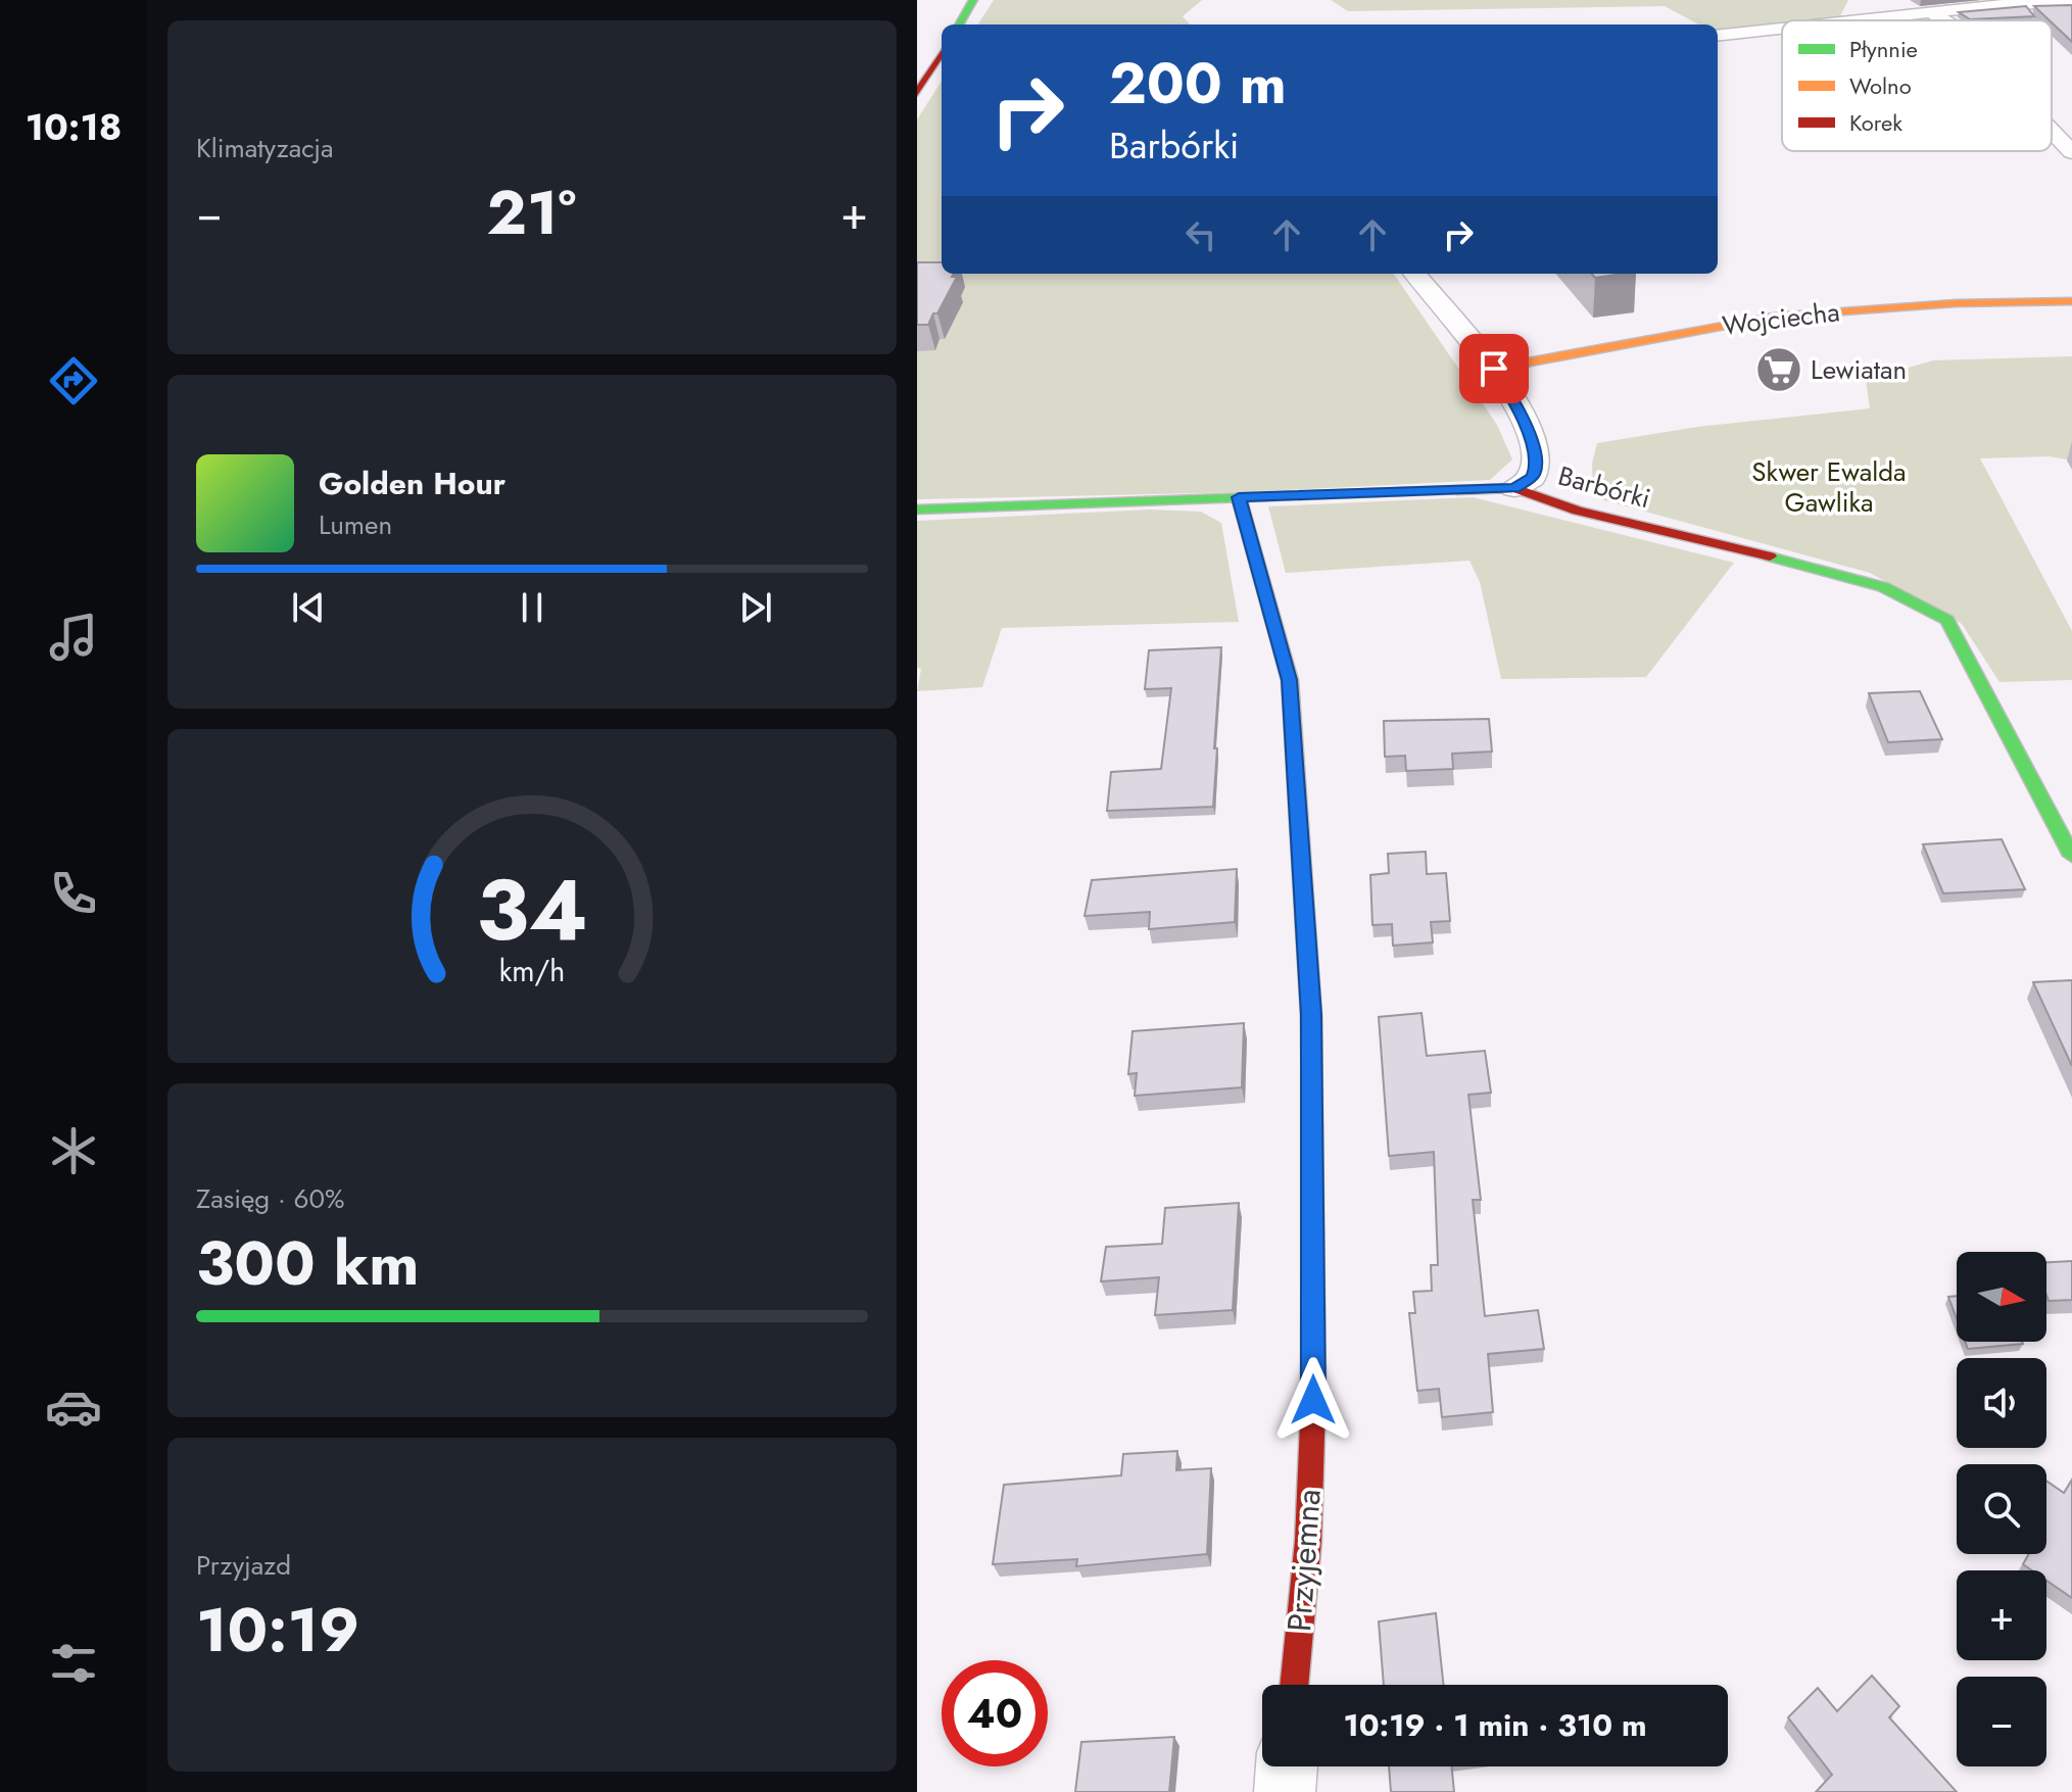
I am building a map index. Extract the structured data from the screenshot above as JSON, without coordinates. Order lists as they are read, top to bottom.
{
  "streets": {
    "street": ["Wojciecha", "Barbórki", "Przyjemna"]
  },
  "crossings": [
    ["Barbórki", "Przyjemna"]
  ],
  "parks": ["Skwer Ewalda Gawlika"],
  "places": {
    "supermarket": ["Lewiatan"]
  },
  "legend": ["Płynnie", "Wolno", "Korek"],
  "north": "right",
  "page": {
    "tabs": "10:18",
    "tile": [
      "Klimatyzacja",
      ["Zasięg · 60%", "300 km"],
      ["Przyjazd", "10:19"]
    ],
    "turn": ["200 m", "Barbórki"],
    "heat": ["−", "21°", "+"],
    "song": ["Golden Hour", "Lumen"],
    "map_buttons": ["+", "−"],
    "limit": "40",
    "trip": "10:19 · 1 min · 310 m",
    "gauge": ["34", "km/h"]
  }
}
